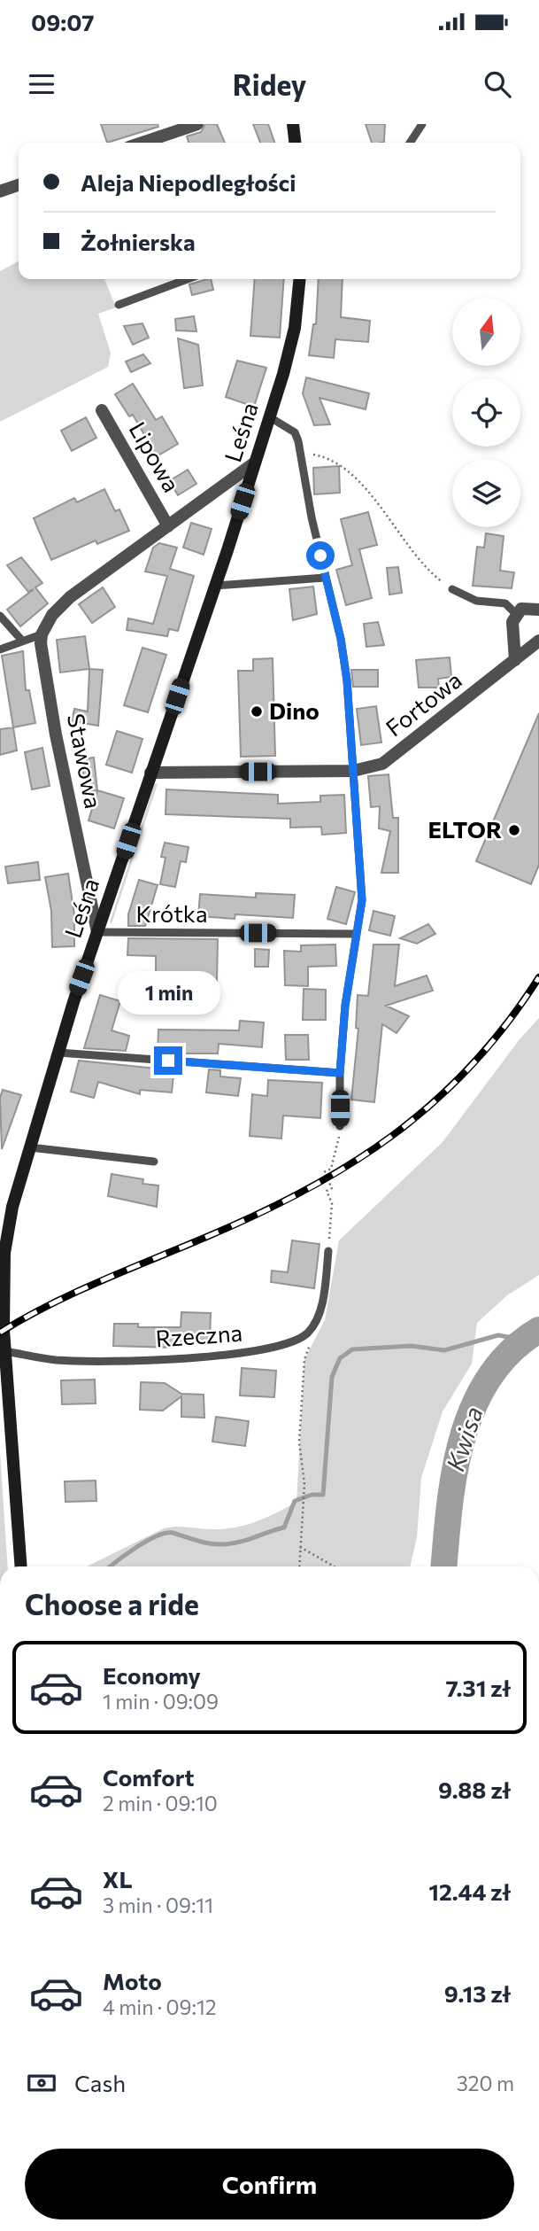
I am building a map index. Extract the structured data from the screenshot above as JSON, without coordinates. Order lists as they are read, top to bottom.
{
  "streets": {
    "main road": ["Leśna"],
    "street": ["Lipowa", "Fortowa", "Stawowa"],
    "lane": ["Krótka", "Rzeczna"]
  },
  "crossings": [
    ["Leśna", "Fortowa"],
    ["Leśna", "Stawowa"],
    ["Leśna", "Krótka"],
    ["Leśna", "Rzeczna"],
    ["Stawowa", "Krótka"]
  ],
  "water": ["Kwisa"],
  "places": ["Dino", "ELTOR"],
  "north": "top",
  "page": {
    "status": "09:07",
    "header": "Ridey",
    "banner": ["Aleja Niepodległości", "Żołnierska"],
    "bubble": "1 min",
    "heading": "Choose a ride",
    "list": [
      {
        "name": "Economy",
        "note": "1 min · 09:09",
        "value": "7.31 zł"
      },
      {
        "name": "Comfort",
        "note": "2 min · 09:10",
        "value": "9.88 zł"
      },
      {
        "name": "XL",
        "note": "3 min · 09:11",
        "value": "12.44 zł"
      },
      {
        "name": "Moto",
        "note": "4 min · 09:12",
        "value": "9.13 zł"
      }
    ],
    "pay": ["Cash", "320 m"],
    "buttons": "Confirm"
  }
}
